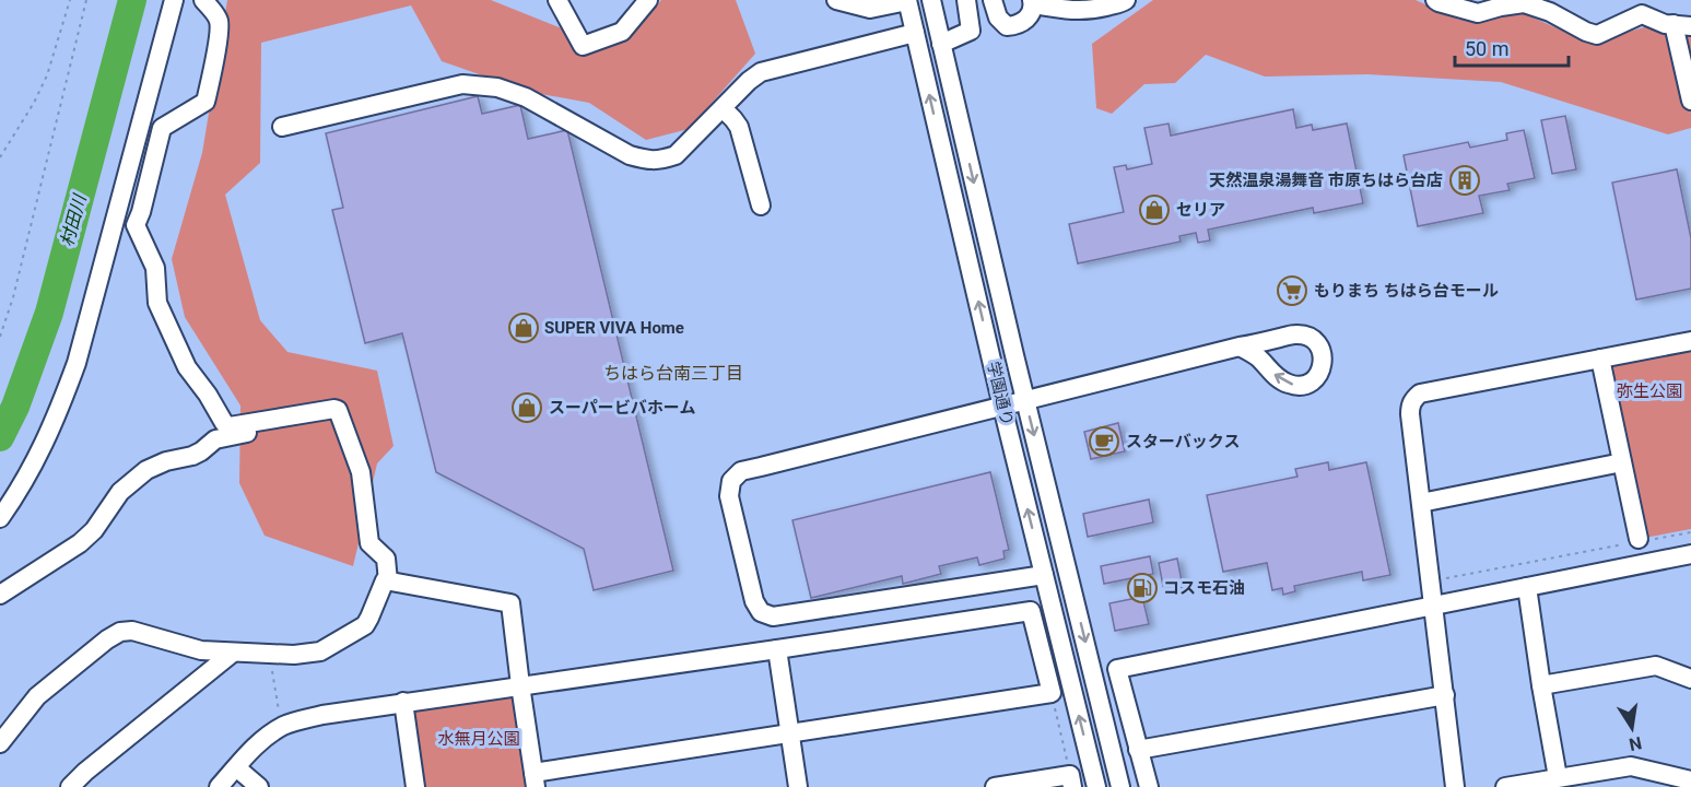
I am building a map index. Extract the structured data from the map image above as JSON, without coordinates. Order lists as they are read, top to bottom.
{
  "streets": {
    "street": ["学園通り"]
  },
  "districts": ["ちはら台南三丁目"],
  "water": ["村田川"],
  "parks": ["弥生公園", "水無月公園"],
  "places": {
    "building": ["天然温泉湯舞音 市原ちはら台店"],
    "shop": ["セリア", "SUPER VIVA Home", "スーパービバホーム"],
    "supermarket": ["もりまち ちはら台モール"],
    "cafe": ["スターバックス"],
    "fuel station": ["コスモ石油"]
  },
  "scale_bar": "50 m",
  "north": "bottom"
}
